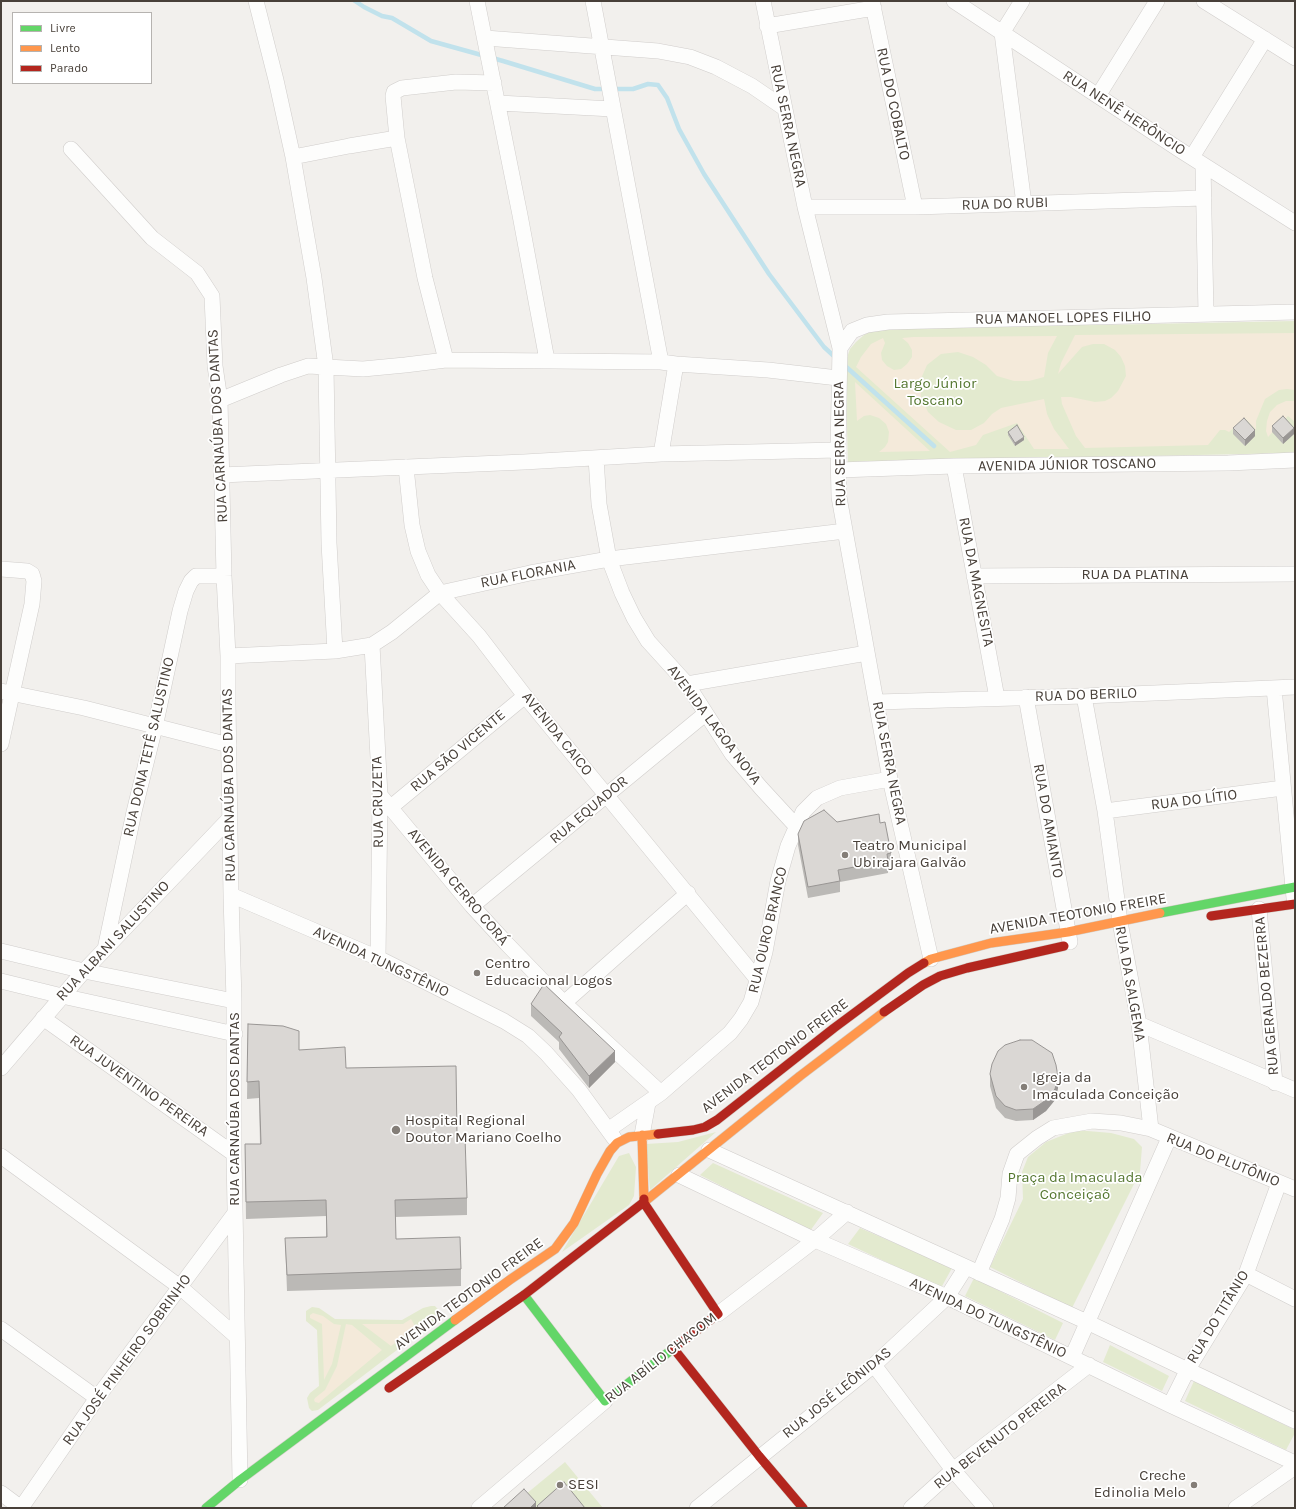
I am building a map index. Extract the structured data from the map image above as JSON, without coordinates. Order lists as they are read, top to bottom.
{
  "streets": {
    "main road": ["AVENIDA TEOTONIO FREIRE", "RUA ABÍLIO CHACOM"],
    "street": [
      "RUA DO COBALTO",
      "RUA NENÊ HERÔNCIO",
      "RUA SERRA NEGRA",
      "RUA DO RUBI",
      "RUA MANOEL LOPES FILHO",
      "RUA CARNAÚBA DOS DANTAS",
      "AVENIDA JÚNIOR TOSCANO",
      "RUA FLORANIA",
      "RUA DA PLATINA",
      "RUA DA MAGNESITA",
      "RUA DO BERILO",
      "AVENIDA LAGOA NOVA",
      "AVENIDA CAICO",
      "RUA DONA TETÊ SALUSTINO",
      "RUA SÃO VICENTE",
      "RUA DO LÍTIO",
      "RUA CRUZETA",
      "RUA EQUADOR",
      "RUA DO AMIANTO",
      "AVENIDA CERRO CORÁ",
      "RUA OURO BRANCO",
      "RUA ALBANI SALUSTINO",
      "AVENIDA TUNGSTÊNIO",
      "RUA DA SALGEMA",
      "RUA GERALDO BEZERRA",
      "RUA JUVENTINO PEREIRA",
      "RUA DO PLUTÔNIO",
      "RUA DO TITÂNIO",
      "AVENIDA DO TUNGSTÊNIO",
      "RUA JOSÉ PINHEIRO SOBRINHO",
      "RUA JOSÉ LEÔNIDAS",
      "RUA BEVENUTO PEREIRA"
    ]
  },
  "crossings": [
    ["RUA DO COBALTO", "RUA DO RUBI"],
    ["RUA SERRA NEGRA", "RUA DO RUBI"],
    ["RUA SERRA NEGRA", "RUA MANOEL LOPES FILHO"],
    ["RUA SERRA NEGRA", "AVENIDA JÚNIOR TOSCANO"],
    ["RUA SERRA NEGRA", "RUA FLORANIA"],
    ["RUA SERRA NEGRA", "RUA DO BERILO"],
    ["RUA SERRA NEGRA", "AVENIDA TEOTONIO FREIRE"],
    ["RUA SERRA NEGRA", "RUA OURO BRANCO"],
    ["RUA CARNAÚBA DOS DANTAS", "RUA FLORANIA"],
    ["RUA CARNAÚBA DOS DANTAS", "RUA DONA TETÊ SALUSTINO"],
    ["RUA CARNAÚBA DOS DANTAS", "AVENIDA TEOTONIO FREIRE"],
    ["RUA CARNAÚBA DOS DANTAS", "RUA ALBANI SALUSTINO"],
    ["RUA CARNAÚBA DOS DANTAS", "AVENIDA TUNGSTÊNIO"],
    ["RUA CARNAÚBA DOS DANTAS", "RUA JUVENTINO PEREIRA"],
    ["RUA CARNAÚBA DOS DANTAS", "RUA JOSÉ PINHEIRO SOBRINHO"],
    ["AVENIDA JÚNIOR TOSCANO", "RUA DA MAGNESITA"],
    ["RUA FLORANIA", "AVENIDA LAGOA NOVA"],
    ["RUA FLORANIA", "AVENIDA CAICO"],
    ["RUA FLORANIA", "RUA CRUZETA"],
    ["RUA DA PLATINA", "RUA DA MAGNESITA"],
    ["RUA DA MAGNESITA", "RUA DO BERILO"],
    ["RUA DO BERILO", "RUA DO AMIANTO"],
    ["RUA DO BERILO", "RUA DA SALGEMA"],
    ["AVENIDA LAGOA NOVA", "RUA EQUADOR"],
    ["AVENIDA LAGOA NOVA", "RUA OURO BRANCO"],
    ["AVENIDA CAICO", "RUA SÃO VICENTE"],
    ["AVENIDA CAICO", "RUA EQUADOR"],
    ["AVENIDA CAICO", "RUA OURO BRANCO"],
    ["RUA DONA TETÊ SALUSTINO", "RUA ALBANI SALUSTINO"],
    ["RUA SÃO VICENTE", "AVENIDA CERRO CORÁ"],
    ["RUA DO LÍTIO", "RUA DA SALGEMA"],
    ["RUA CRUZETA", "AVENIDA CERRO CORÁ"],
    ["RUA CRUZETA", "AVENIDA TUNGSTÊNIO"],
    ["RUA EQUADOR", "AVENIDA CERRO CORÁ"],
    ["RUA DO AMIANTO", "AVENIDA TEOTONIO FREIRE"],
    ["AVENIDA CERRO CORÁ", "RUA OURO BRANCO"],
    ["AVENIDA TEOTONIO FREIRE", "AVENIDA TUNGSTÊNIO"],
    ["AVENIDA TEOTONIO FREIRE", "RUA DA SALGEMA"],
    ["AVENIDA TEOTONIO FREIRE", "AVENIDA DO TUNGSTÊNIO"],
    ["RUA OURO BRANCO", "AVENIDA TUNGSTÊNIO"],
    ["RUA ALBANI SALUSTINO", "RUA JUVENTINO PEREIRA"],
    ["RUA DA SALGEMA", "RUA DO PLUTÔNIO"],
    ["RUA DO PLUTÔNIO", "RUA DO TITÂNIO"],
    ["RUA DO PLUTÔNIO", "RUA JOSÉ LEÔNIDAS"],
    ["RUA DO TITÂNIO", "AVENIDA DO TUNGSTÊNIO"],
    ["AVENIDA DO TUNGSTÊNIO", "RUA ABÍLIO CHACOM"],
    ["AVENIDA DO TUNGSTÊNIO", "RUA JOSÉ LEÔNIDAS"],
    ["AVENIDA DO TUNGSTÊNIO", "RUA BEVENUTO PEREIRA"]
  ],
  "parks": ["Largo Júnior Toscano", "Praça da Imaculada Conceiçaõ"],
  "places": [
    "Teatro Municipal Ubirajara Galvão",
    "Centro Educacional Logos",
    "Igreja da Imaculada Conceição",
    "Hospital Regional Doutor Mariano Coelho",
    "SESI",
    "Creche Edinolia Melo"
  ],
  "legend": ["Livre", "Lento", "Parado"]
}
